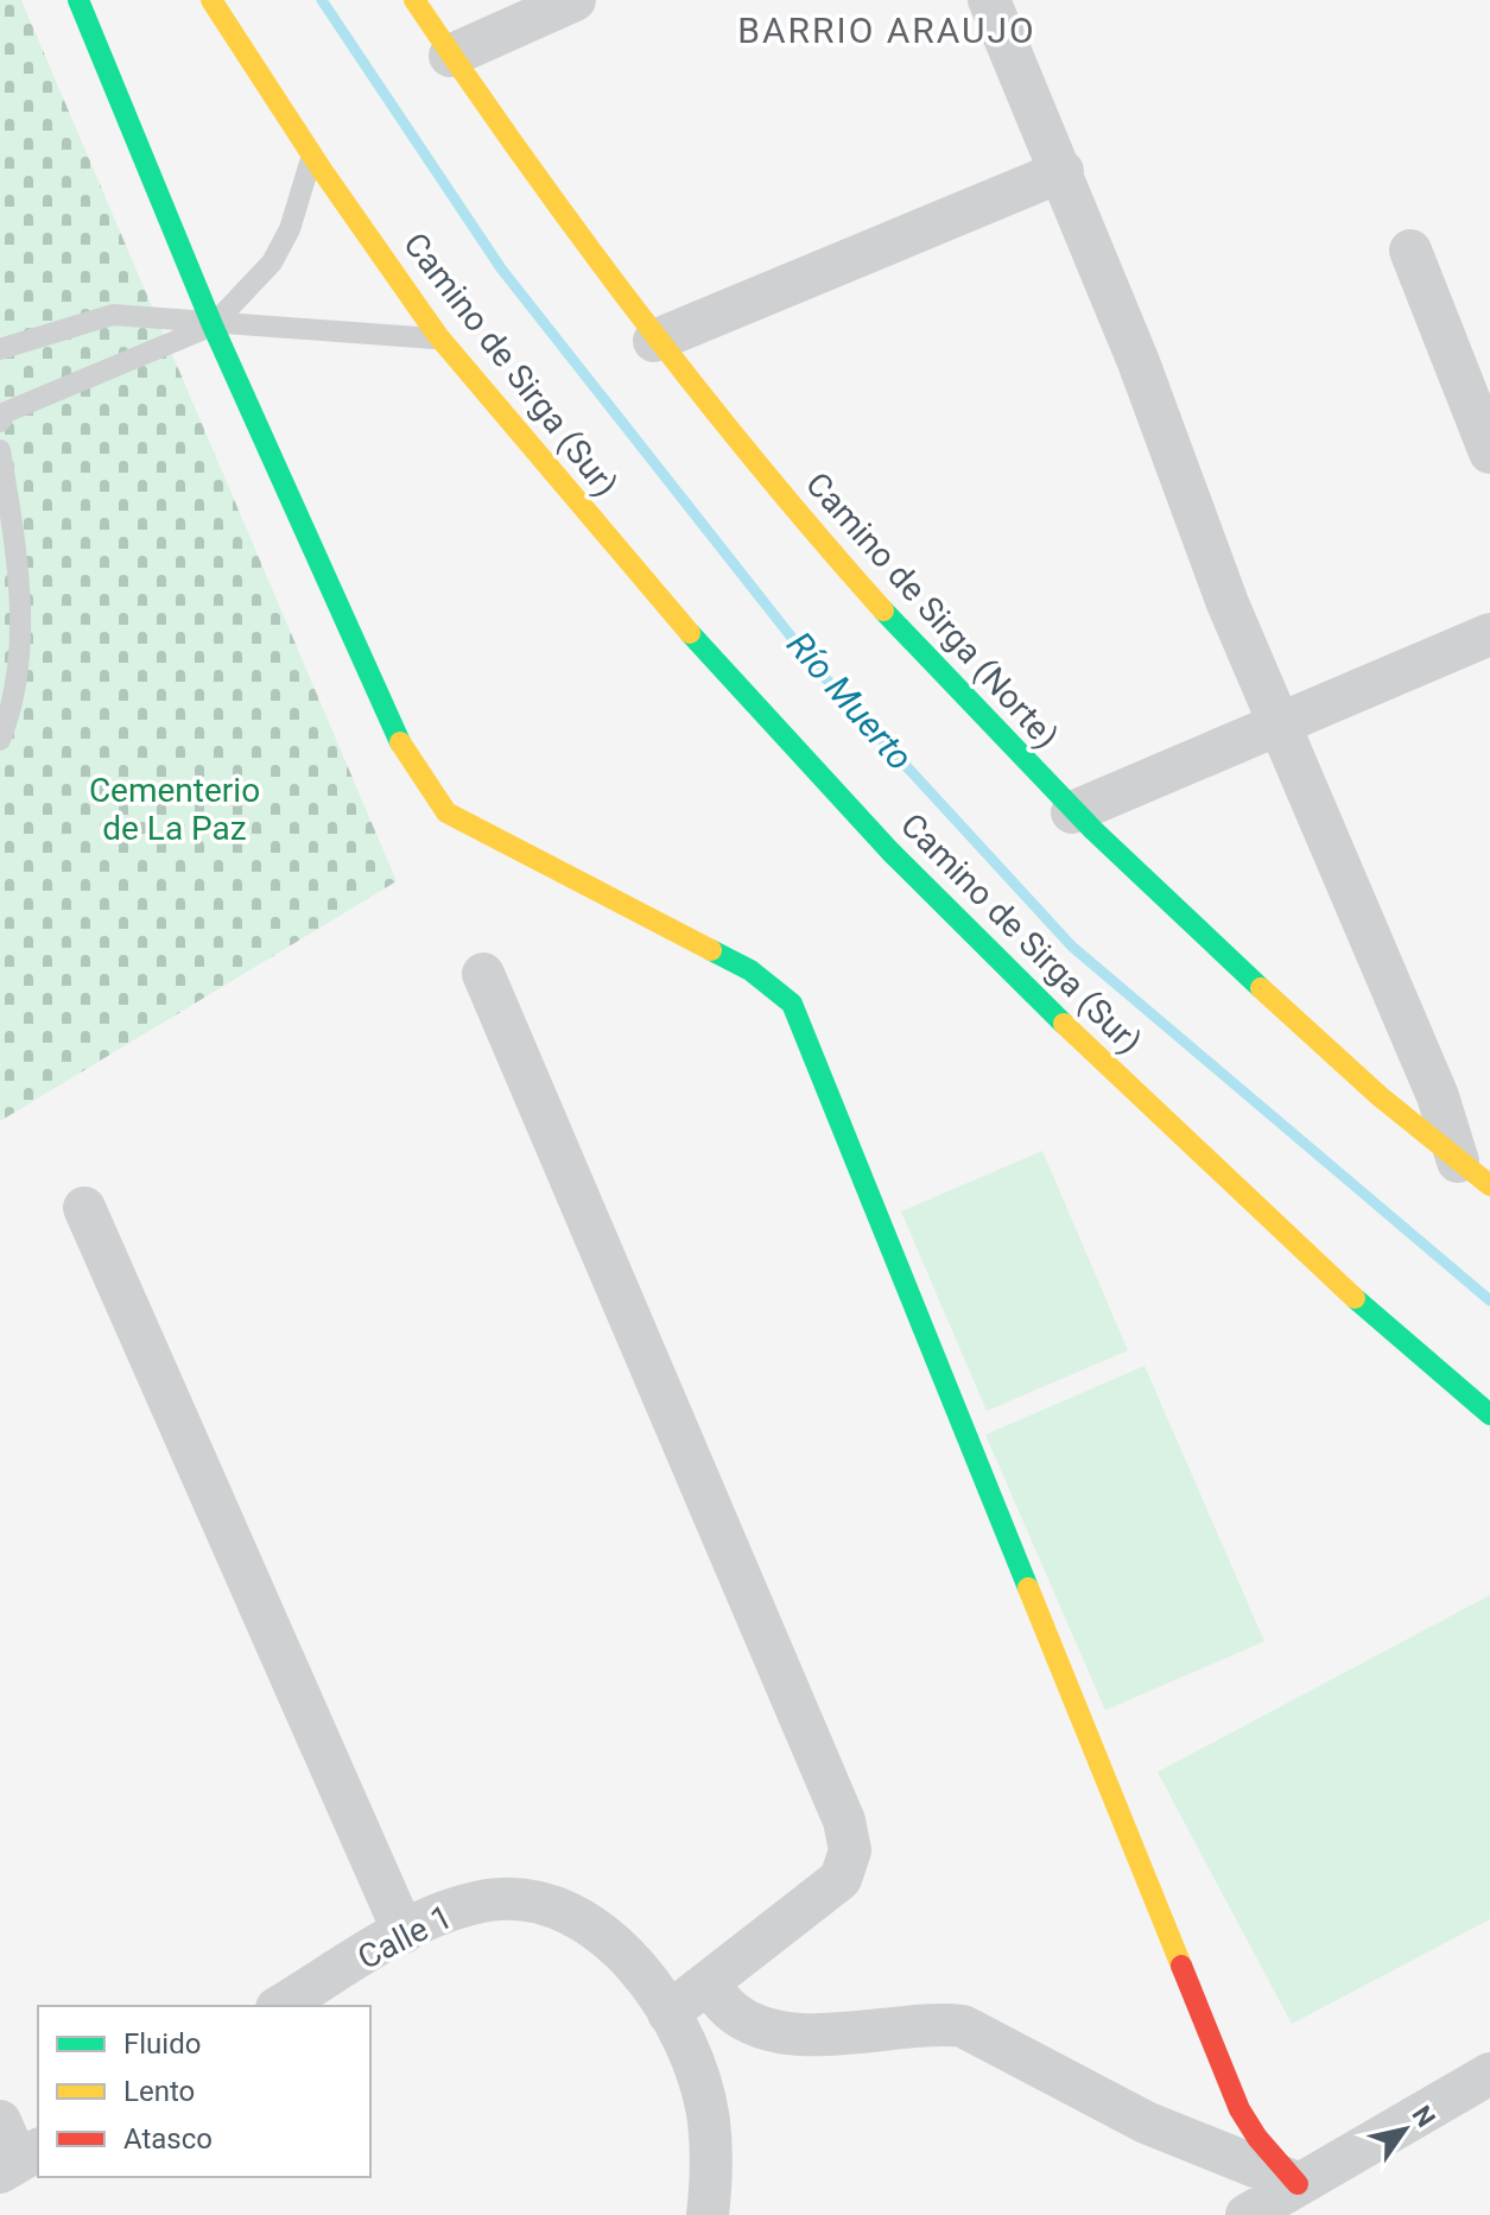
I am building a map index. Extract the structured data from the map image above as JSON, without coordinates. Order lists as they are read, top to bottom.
{
  "streets": {
    "main road": ["Camino de Sirga (Sur)", "Camino de Sirga (Norte)"],
    "street": ["Calle 1"]
  },
  "districts": ["BARRIO ARAUJO"],
  "water": ["Río Muerto"],
  "parks": ["Cementerio de La Paz"],
  "legend": ["Fluido", "Lento", "Atasco"],
  "north": "top right"
}
